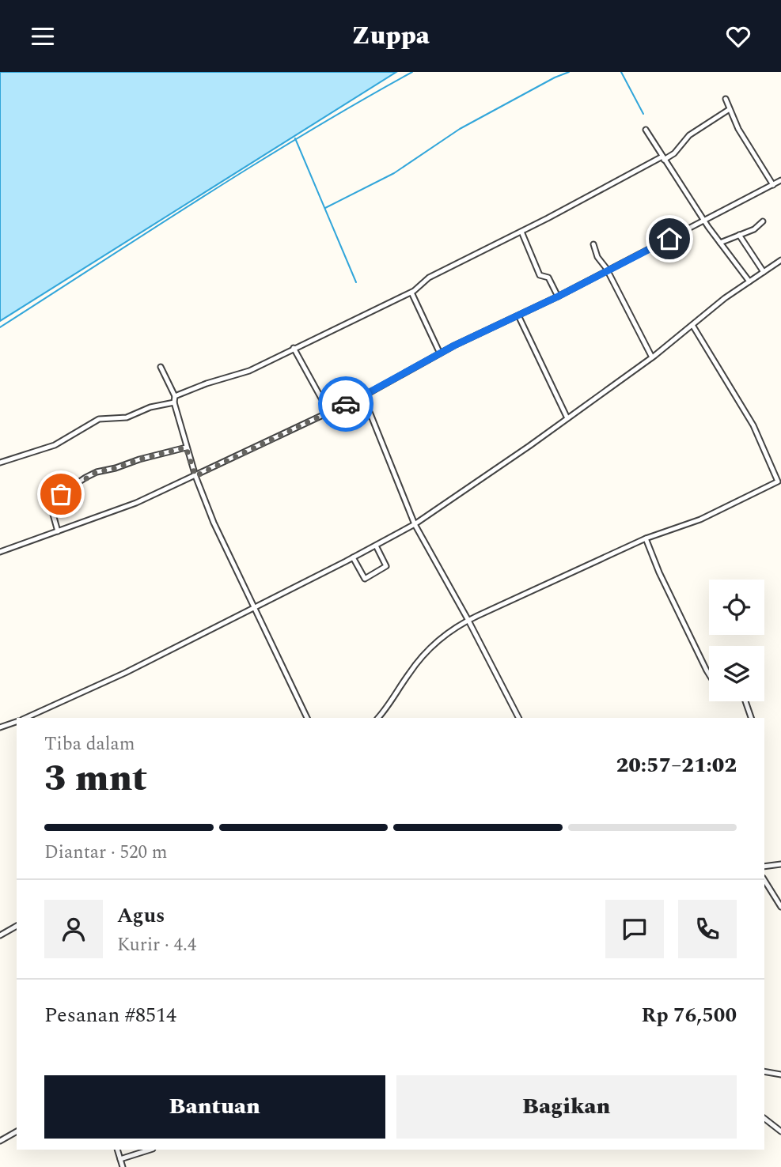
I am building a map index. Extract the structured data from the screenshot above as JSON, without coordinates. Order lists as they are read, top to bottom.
{
  "page": {
    "header": "Zuppa",
    "heading": ["3 mnt", "Tiba dalam", "20:57–21:02"],
    "panel": [
      "Agus",
      "Kurir · 4.4",
      "Pesanan #8514",
      "Rp 76,500"
    ],
    "bar": "Diantar · 520 m",
    "buttons": ["Bantuan", "Bagikan"]
  }
}
